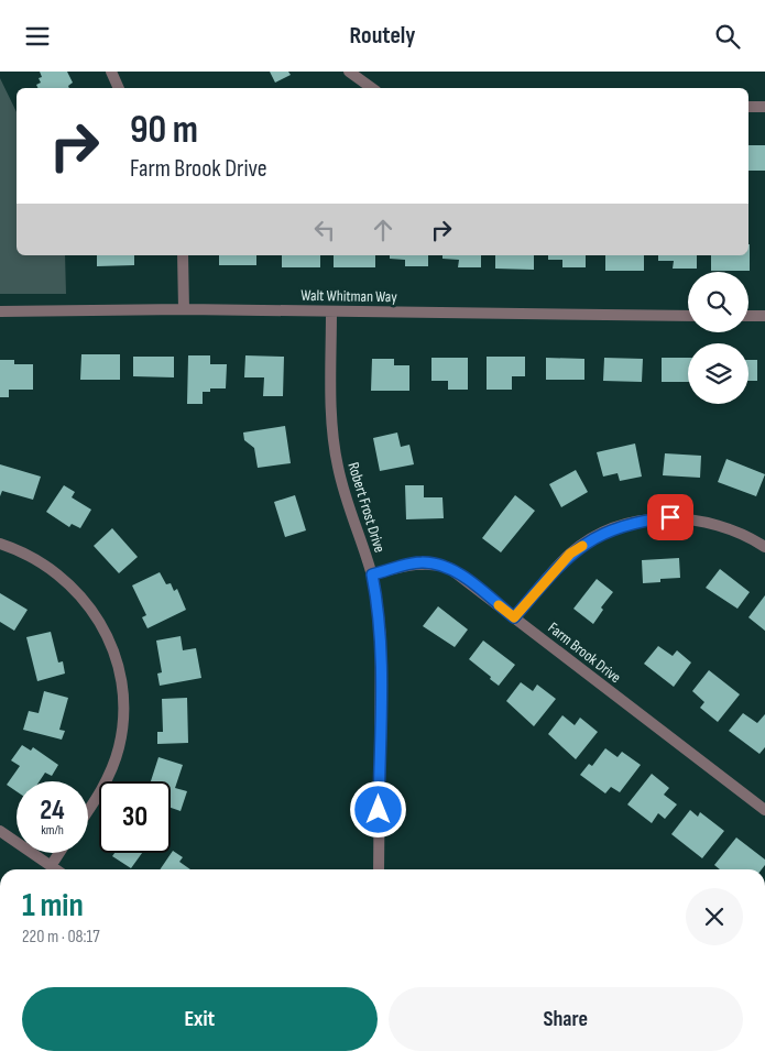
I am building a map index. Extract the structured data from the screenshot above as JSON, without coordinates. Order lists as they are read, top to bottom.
{
  "streets": {
    "street": ["Walt Whitman Way", "Robert Frost Drive", "Farm Brook Drive"]
  },
  "crossings": [
    ["Walt Whitman Way", "Robert Frost Drive"],
    ["Robert Frost Drive", "Farm Brook Drive"]
  ],
  "page": {
    "header": "Routely",
    "turn": ["90 m", "Farm Brook Drive"],
    "speed": "24 km/h",
    "limit": "30",
    "heading": ["1 min", "220 m · 08:17"],
    "buttons": ["Exit", "Share"]
  }
}
